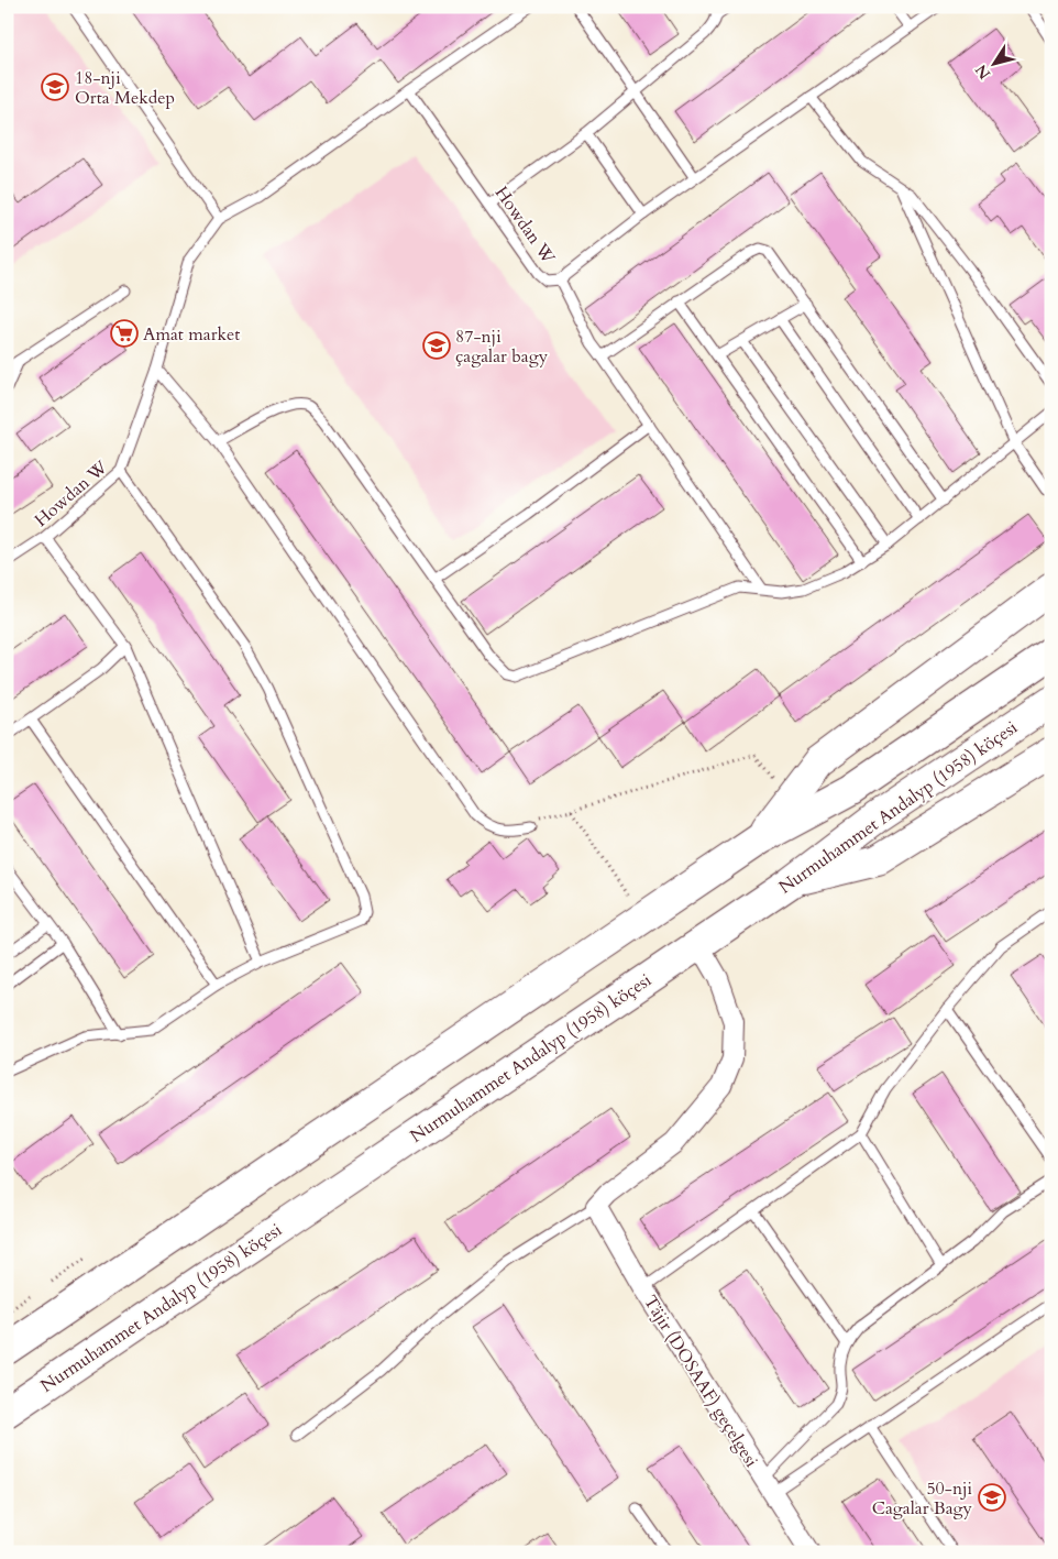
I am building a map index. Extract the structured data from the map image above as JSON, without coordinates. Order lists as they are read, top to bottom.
{
  "streets": {
    "main road": ["Nurmuhammet Andalyp (1958) köçesi"],
    "street": ["Täjir (DOSAAF) geçelgesi"],
    "lane": ["Howdan W"]
  },
  "places": {
    "school or university": ["18-nji Orta Mekdep", "87-nji çagalar bagy", "50-nji Cagalar Bagy"],
    "supermarket": ["Amat market"]
  },
  "north": "bottom left"
}
